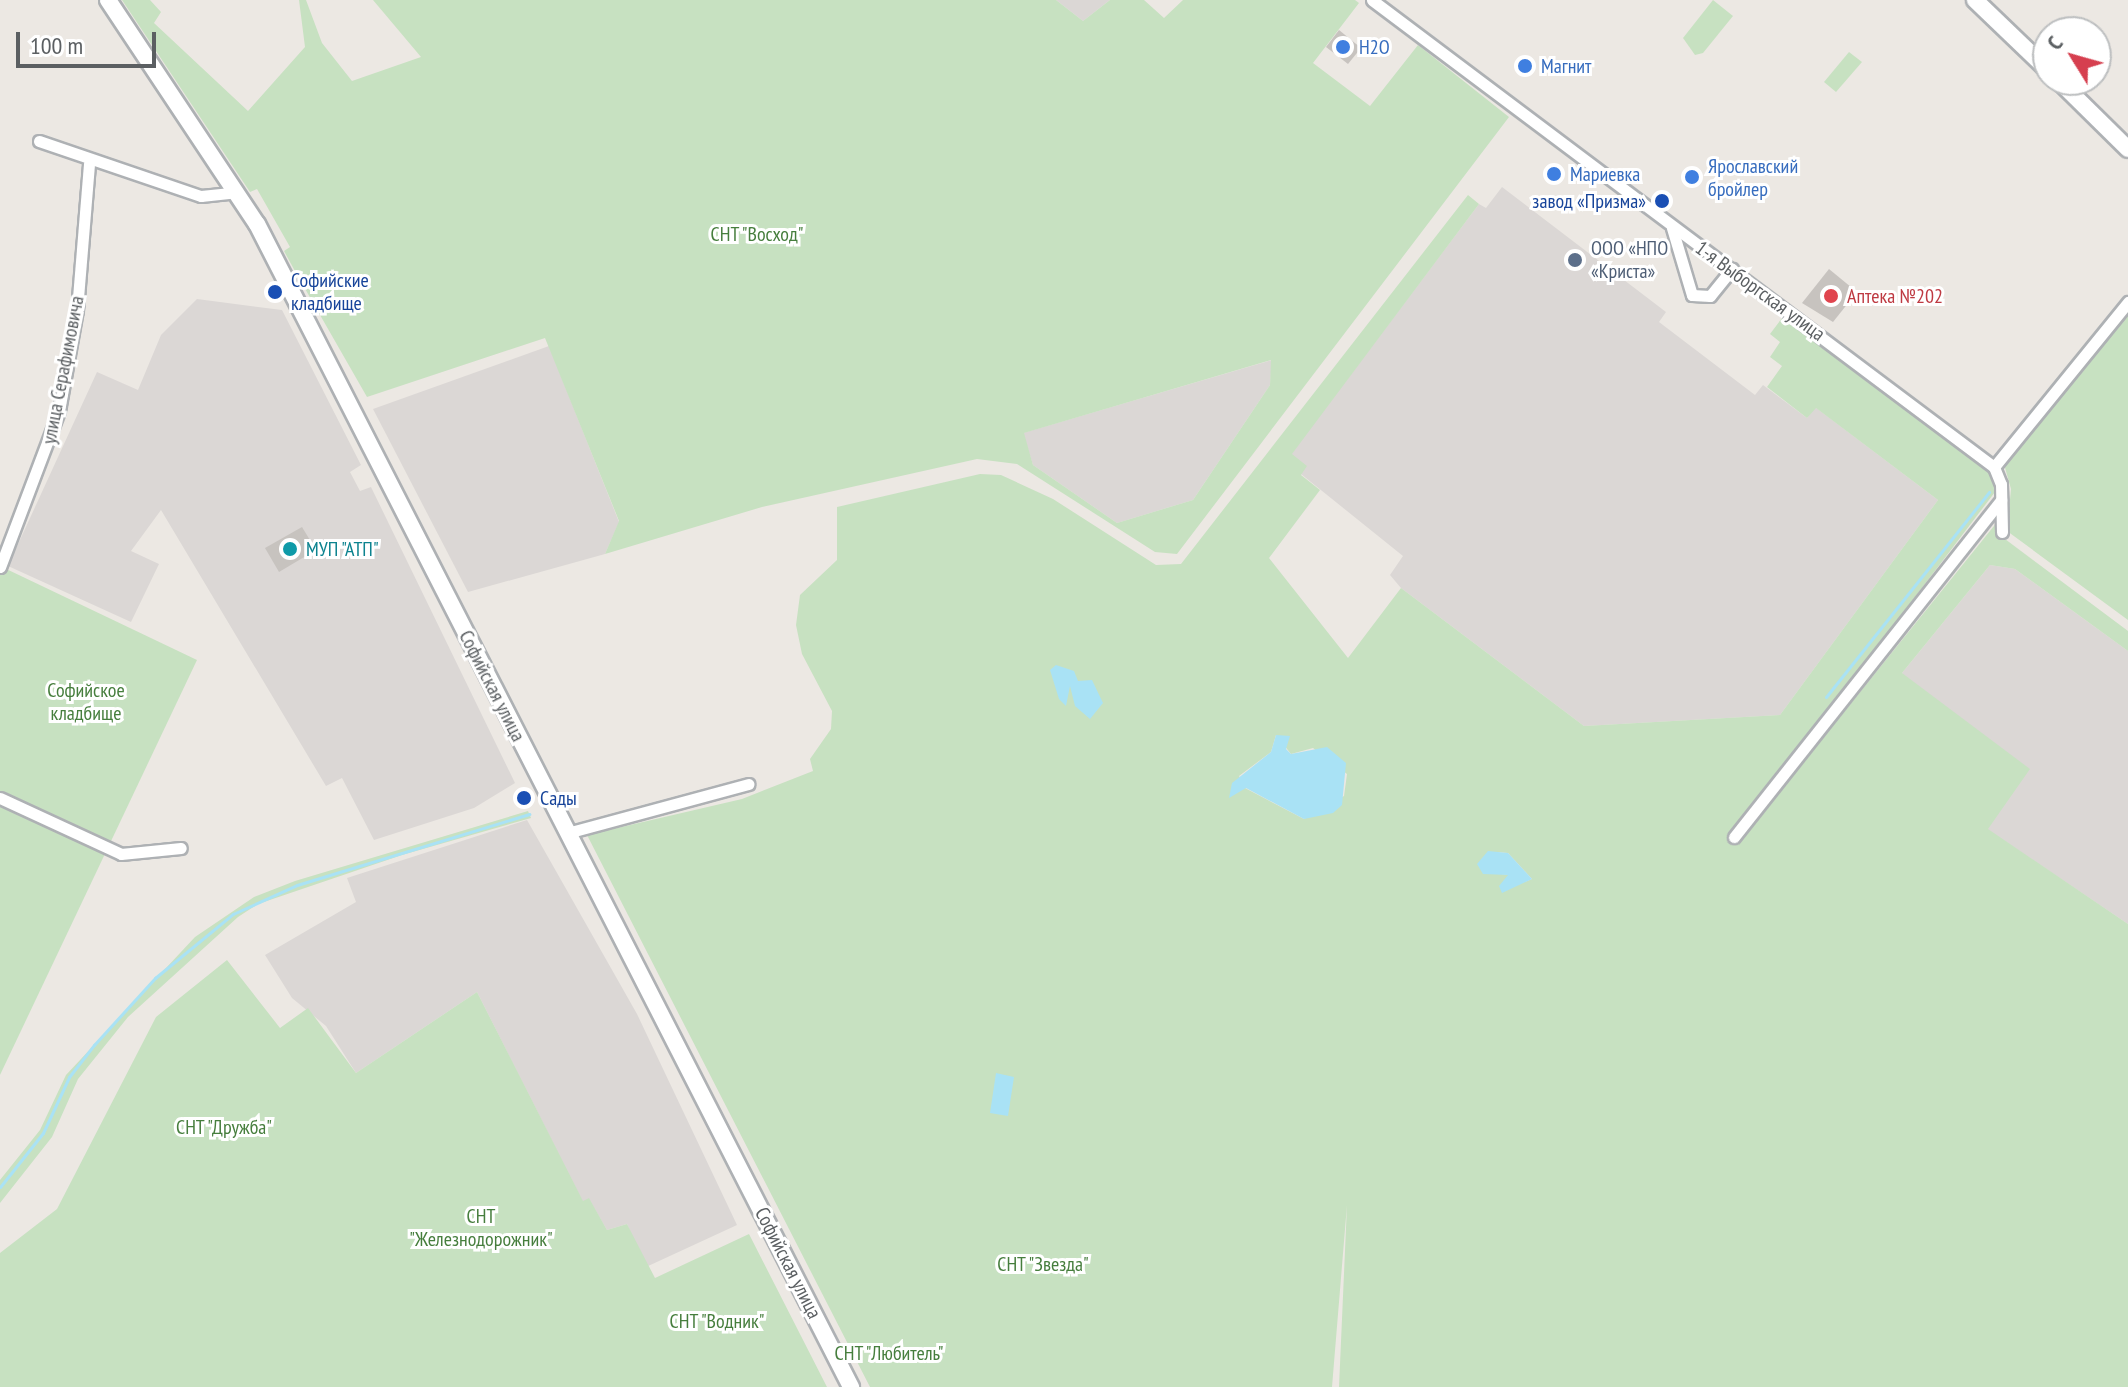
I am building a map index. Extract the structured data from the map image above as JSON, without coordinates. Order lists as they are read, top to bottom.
{
  "streets": {
    "main road": ["Софийская улица"],
    "street": ["1-я Выборгская улица", "улица Серафимовича"]
  },
  "parks": [
    "СНТ \"Восход\"",
    "Софийское кладбище",
    "СНТ \"Дружба\"",
    "СНТ \"Железнодорожник\"",
    "СНТ \"Звезда\"",
    "СНТ \"Водник\"",
    "СНТ \"Любитель\""
  ],
  "places": [
    "H2O",
    "Магнит",
    "Мариевка",
    "Ярославский бройлер",
    "завод «Призма»",
    "ООО «НПО «Криста»",
    "Софийские кладбище",
    "Аптека №202",
    "МУП \"АТП\"",
    "Сады"
  ],
  "scale_bar": "100 m",
  "north": "top left"
}
